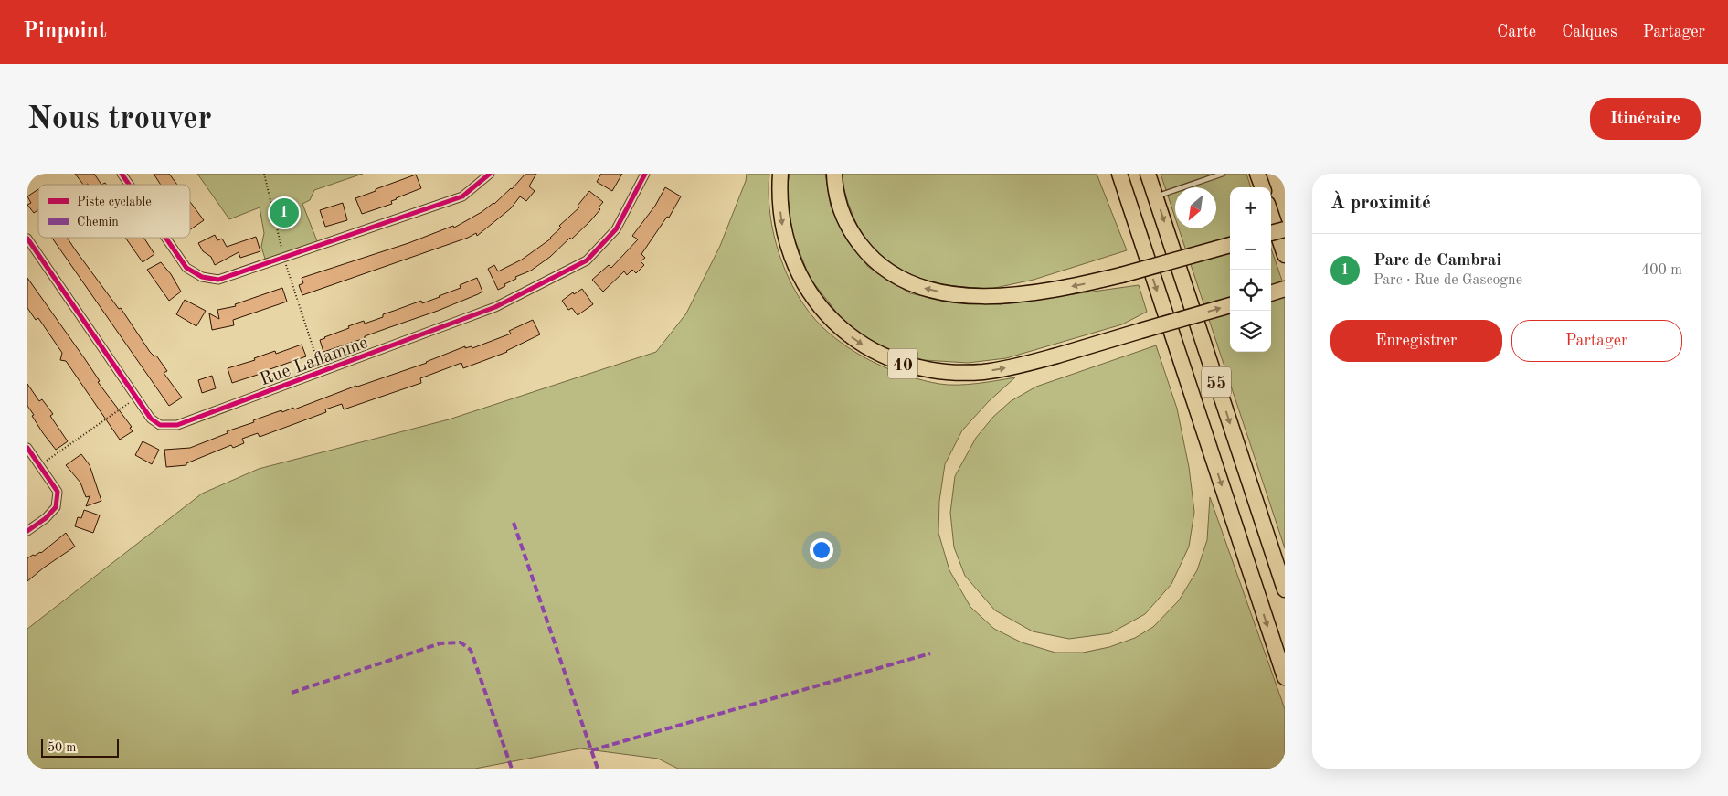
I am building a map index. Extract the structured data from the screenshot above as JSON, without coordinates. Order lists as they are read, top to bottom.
{
  "streets": {
    "highway": ["40", "55"],
    "street": ["Rue Laflamme"]
  },
  "legend": ["Piste cyclable", "Chemin"],
  "scale_bar": "50 m",
  "north": "bottom left",
  "page": {
    "header": "Pinpoint",
    "nav": ["Carte", "Calques", "Partager"],
    "buttons": [
      "Itinéraire",
      ["Enregistrer", "Partager"]
    ],
    "title": "Nous trouver",
    "heading": "À proximité",
    "map_buttons": ["+", "−"],
    "pins": "1",
    "list": [
      {
        "mark": "1",
        "name": "Parc de Cambrai",
        "note": "Parc · Rue de Gascogne",
        "value": "400 m"
      }
    ],
    "scale": "50 m"
  }
}
